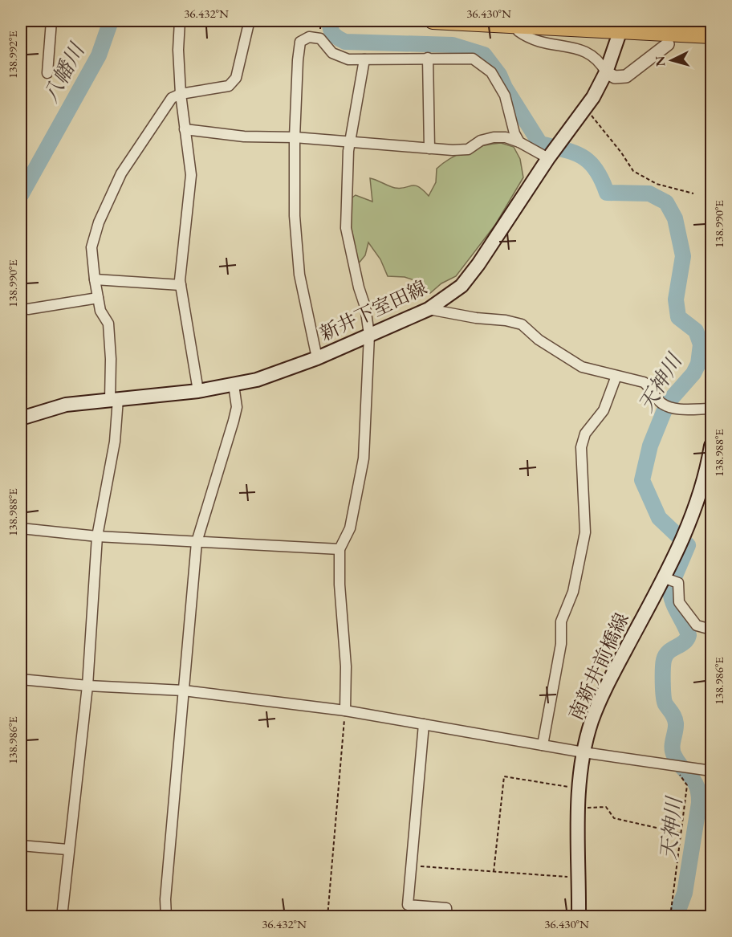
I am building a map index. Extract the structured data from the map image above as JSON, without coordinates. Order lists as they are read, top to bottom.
{
  "streets": {
    "main road": ["新井下室田線", "南新井前橋線"]
  },
  "water": ["八幡川", "天神川"],
  "north": "left",
  "coordinates": [
    "36.432°N",
    "36.430°N",
    "138.992°E",
    "138.990°E",
    "138.988°E",
    "138.986°E"
  ]
}
